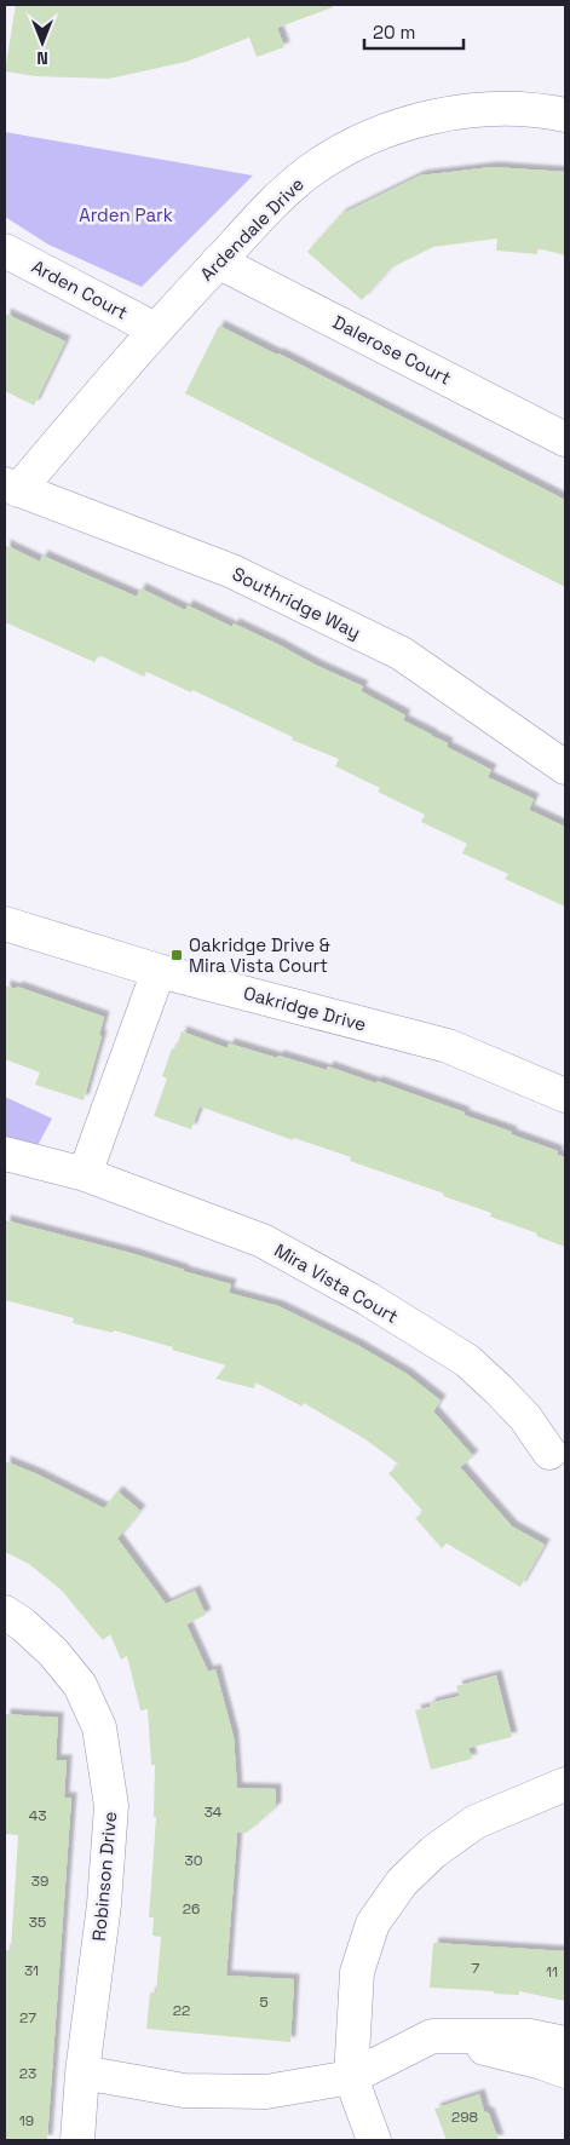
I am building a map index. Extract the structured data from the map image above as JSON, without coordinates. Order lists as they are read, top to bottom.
{
  "streets": {
    "street": [
      "Ardendale Drive",
      "Arden Court",
      "Dalerose Court",
      "Southridge Way",
      "Oakridge Drive",
      "Mira Vista Court",
      "Robinson Drive"
    ]
  },
  "crossings": [
    ["Ardendale Drive", "Arden Court"],
    ["Ardendale Drive", "Dalerose Court"],
    ["Ardendale Drive", "Southridge Way"]
  ],
  "parks": ["Arden Park"],
  "places": {
    "transit": ["Oakridge Drive & Mira Vista Court"]
  },
  "house_numbers": [
    "34",
    "43",
    "30",
    "39",
    "26",
    "35",
    "7",
    "31",
    "11",
    "5",
    "22",
    "27",
    "23",
    "298",
    "19"
  ],
  "scale_bar": "20 m",
  "north": "bottom"
}
